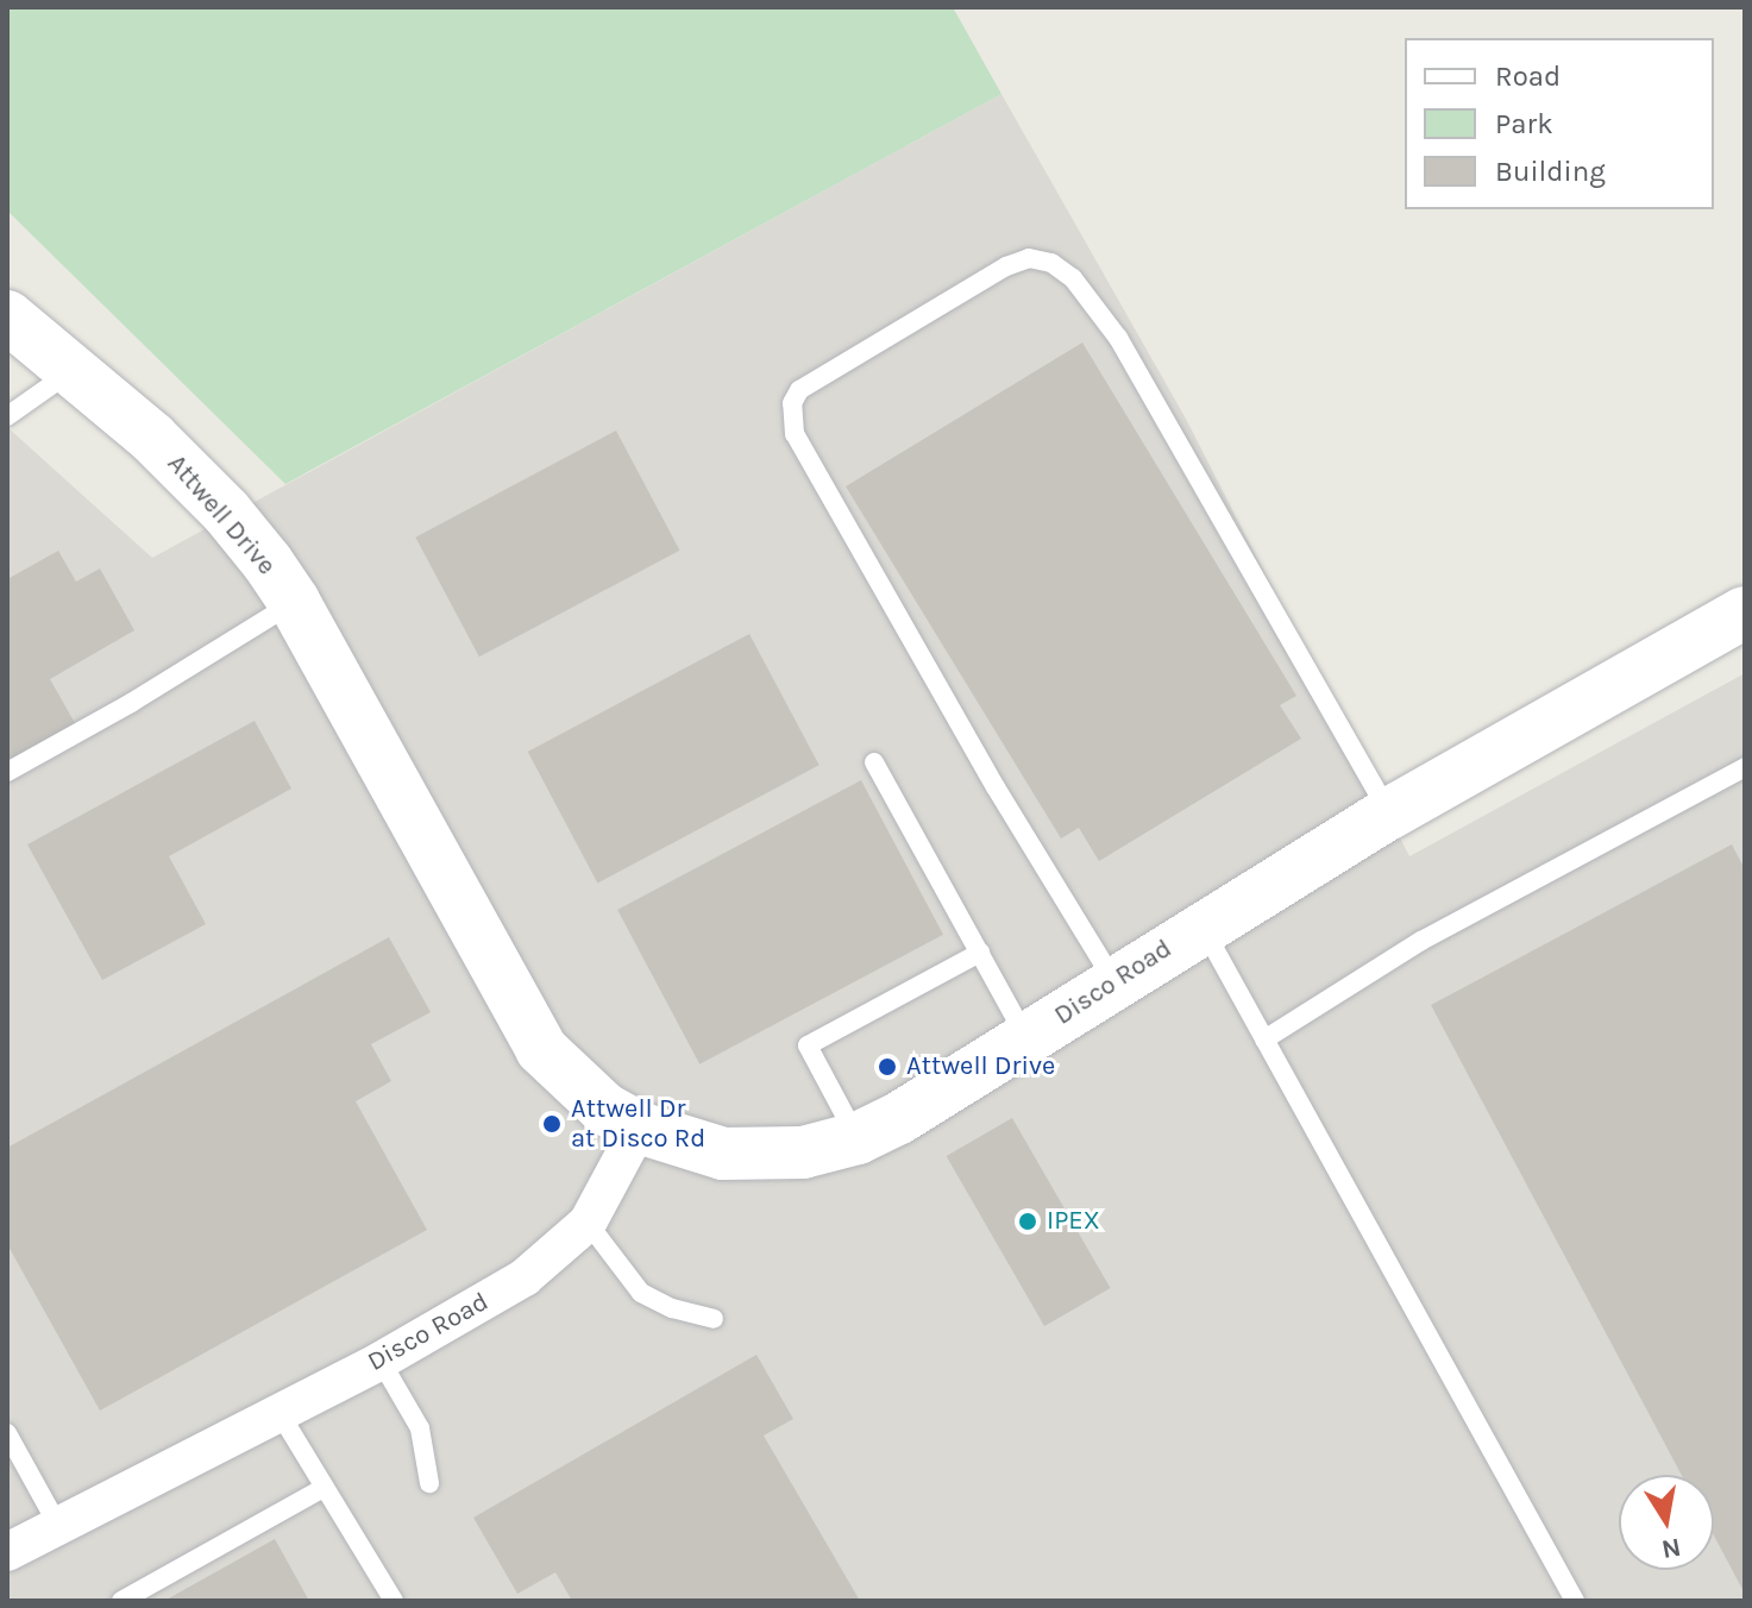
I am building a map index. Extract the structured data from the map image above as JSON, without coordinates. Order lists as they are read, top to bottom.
{
  "streets": {
    "main road": ["Attwell Drive", "Disco Road"]
  },
  "crossings": [
    ["Attwell Drive", "Disco Road"]
  ],
  "places": ["Attwell Drive", "Attwell Dr at Disco Rd", "IPEX"],
  "legend": ["Road", "Park", "Building"],
  "north": "bottom"
}
